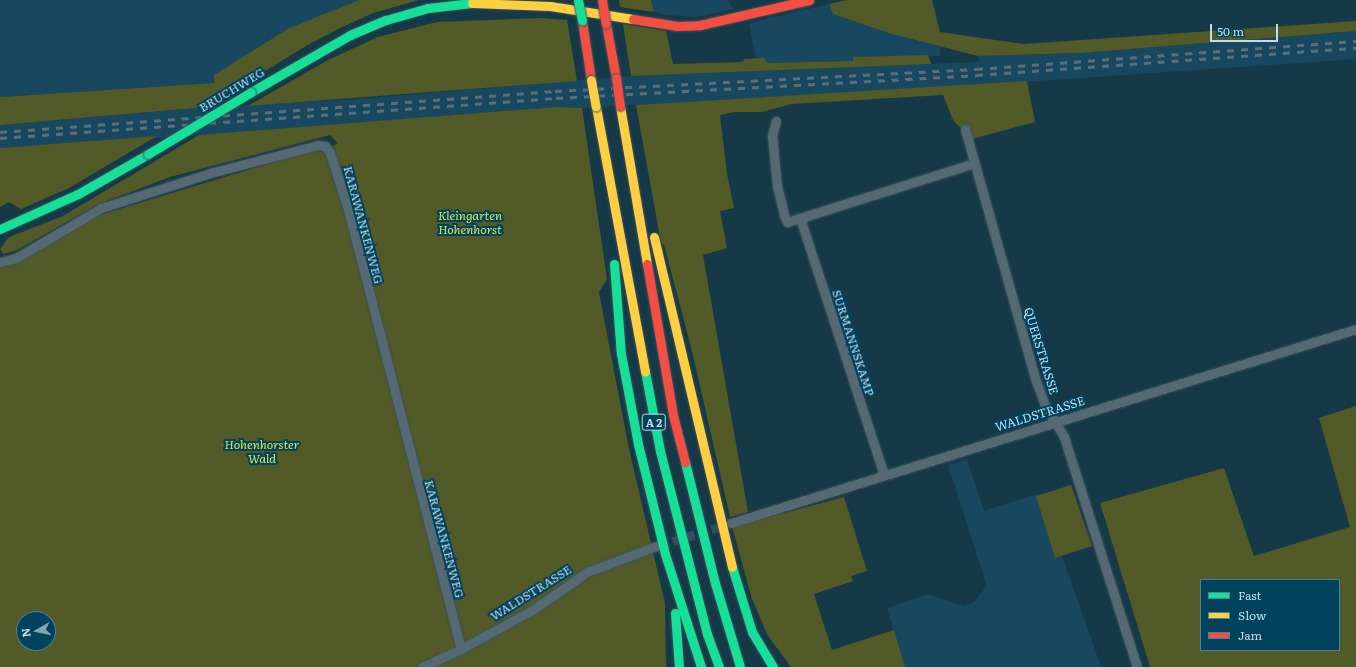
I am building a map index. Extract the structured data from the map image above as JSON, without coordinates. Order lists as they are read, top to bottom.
{
  "streets": {
    "main road": ["BRUCHWEG", "A 2"],
    "street": [
      "KARAWANKENWEG",
      "SURMANNSKAMP",
      "QUERSTRASSE",
      "WALDSTRASSE"
    ]
  },
  "crossings": [
    ["KARAWANKENWEG", "WALDSTRASSE"],
    ["SURMANNSKAMP", "WALDSTRASSE"],
    ["QUERSTRASSE", "WALDSTRASSE"]
  ],
  "parks": ["Kleingarten Hohenhorst", "Hohenhorster Wald"],
  "legend": ["Fast", "Slow", "Jam"],
  "scale_bar": "50 m",
  "north": "left"
}
